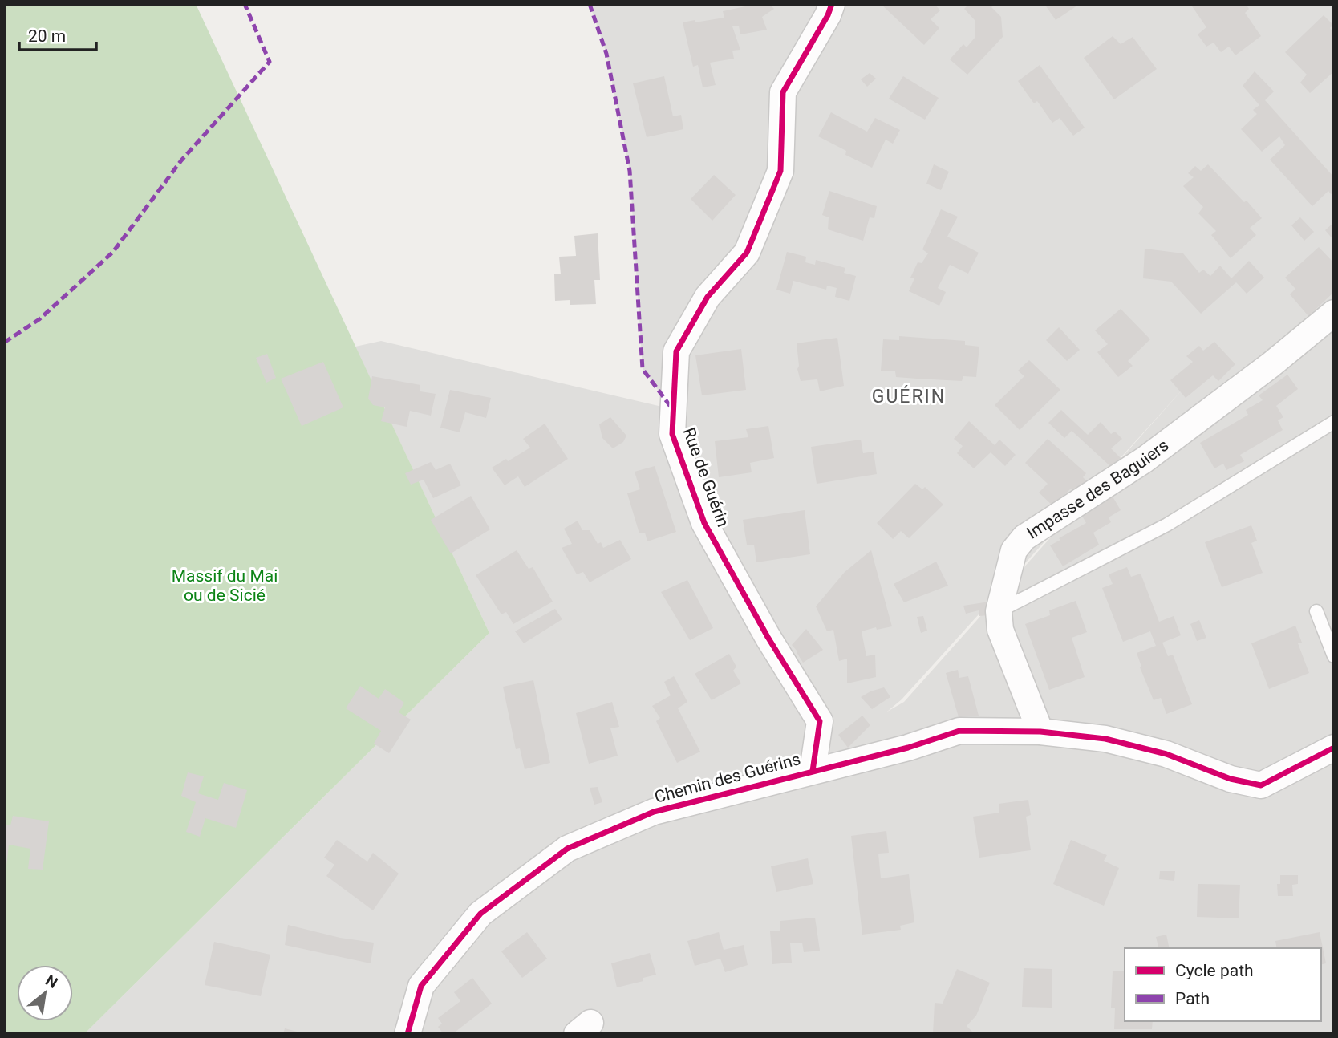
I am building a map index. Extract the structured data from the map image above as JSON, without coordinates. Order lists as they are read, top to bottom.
{
  "streets": {
    "street": ["Rue de Guérin", "Impasse des Baguiers", "Chemin des Guérins"]
  },
  "crossings": [
    ["Rue de Guérin", "Chemin des Guérins"],
    ["Impasse des Baguiers", "Chemin des Guérins"]
  ],
  "districts": ["GUÉRIN"],
  "parks": ["Massif du Mai ou de Sicié"],
  "legend": ["Cycle path", "Path"],
  "scale_bar": "20 m",
  "north": "top right"
}
